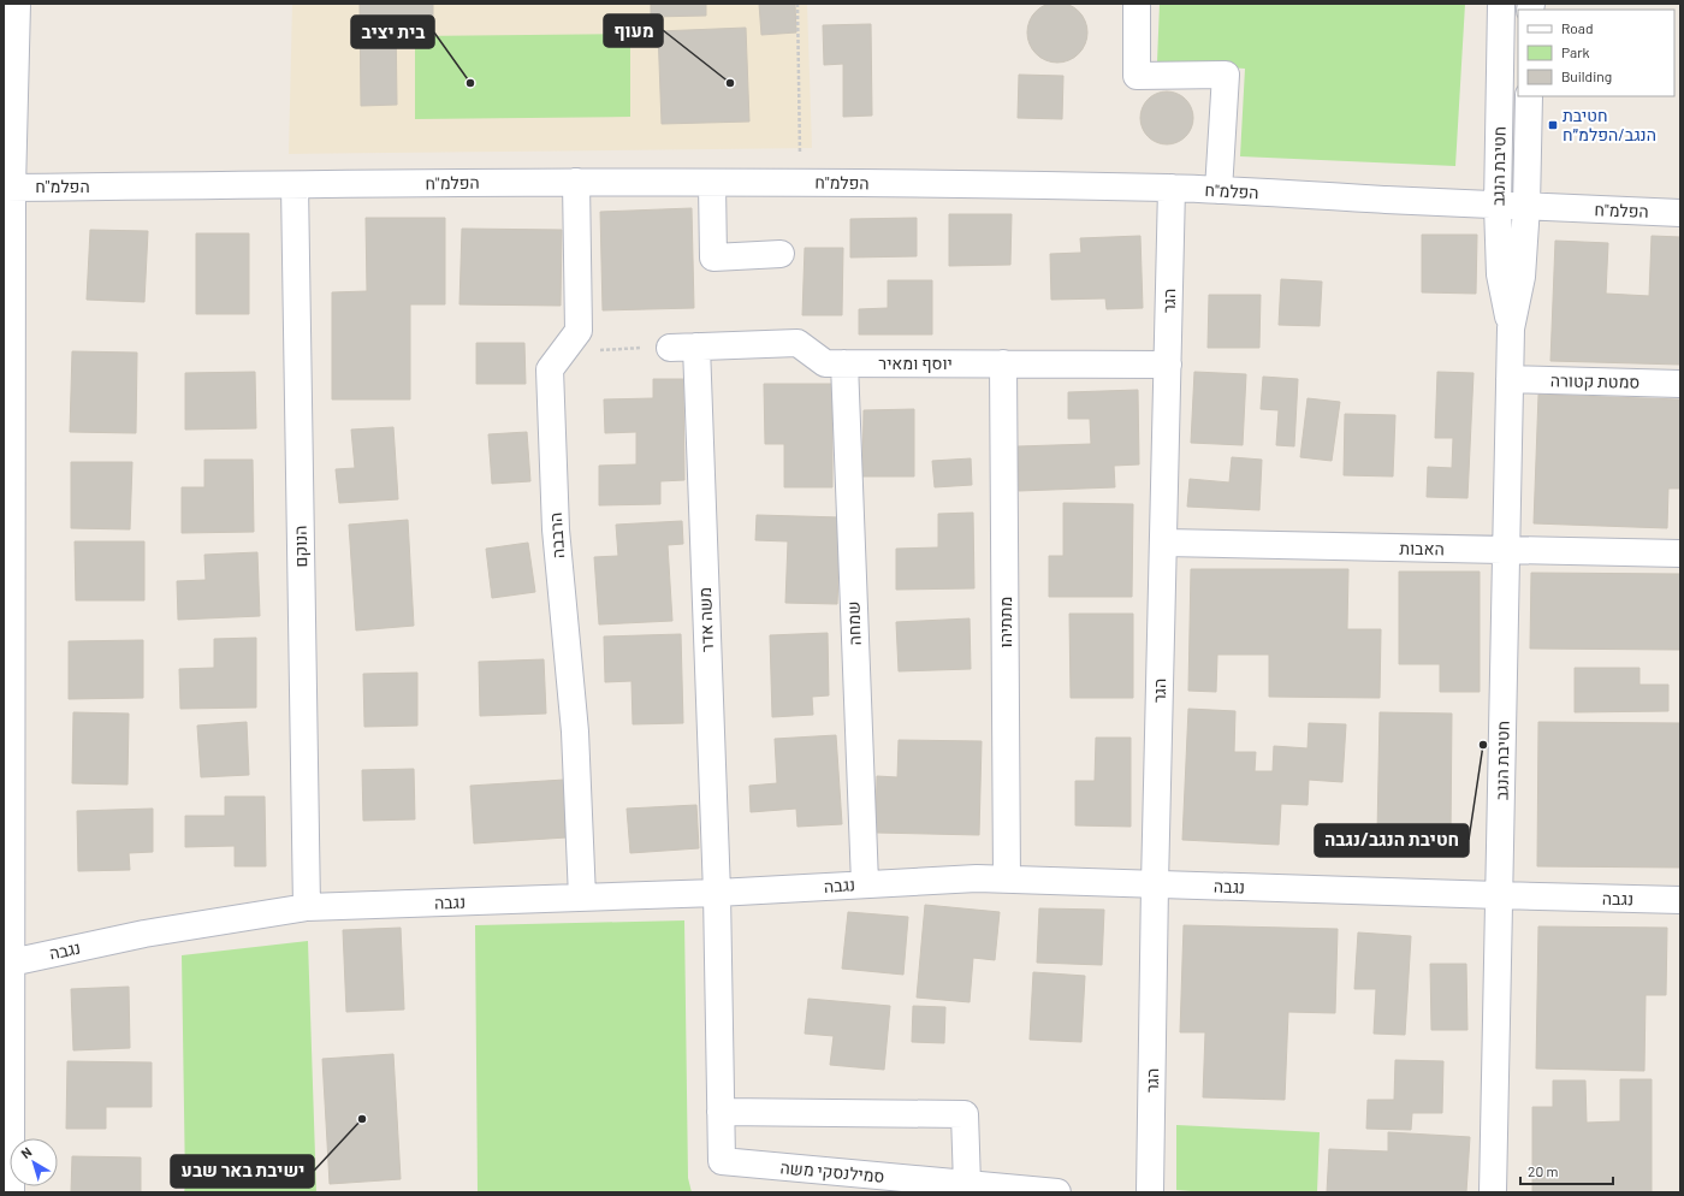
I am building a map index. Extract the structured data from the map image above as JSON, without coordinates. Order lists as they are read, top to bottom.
{
  "streets": {
    "street": [
      "חטיבת הנגב",
      "הפלמ\"ח",
      "הגר",
      "יוסף ומאיר",
      "סמטת קטורה",
      "הרבבה",
      "הנוקם",
      "האבות",
      "משה אדר",
      "מתתיהו",
      "שמחה",
      "נגבה",
      "סמילנסקי משה"
    ]
  },
  "crossings": [
    ["חטיבת הנגב", "הפלמ\"ח"],
    ["חטיבת הנגב", "סמטת קטורה"],
    ["חטיבת הנגב", "האבות"],
    ["חטיבת הנגב", "נגבה"],
    ["הפלמ\"ח", "הגר"],
    ["הפלמ\"ח", "הרבבה"],
    ["הפלמ\"ח", "הנוקם"],
    ["הגר", "יוסף ומאיר"],
    ["הגר", "האבות"],
    ["הגר", "נגבה"],
    ["יוסף ומאיר", "משה אדר"],
    ["יוסף ומאיר", "מתתיהו"],
    ["יוסף ומאיר", "שמחה"],
    ["הרבבה", "נגבה"],
    ["הנוקם", "נגבה"],
    ["משה אדר", "נגבה"],
    ["משה אדר", "סמילנסקי משה"],
    ["מתתיהו", "נגבה"],
    ["שמחה", "נגבה"]
  ],
  "places": {
    "other": [
      "בית יציב",
      "מעוף",
      "חטיבת הנגב/נגבה",
      "ישיבת באר שבע"
    ],
    "transit": ["חטיבת הנגב/הפלמ״ח"]
  },
  "legend": ["Road", "Park", "Building"],
  "scale_bar": "20 m",
  "north": "top left"
}
